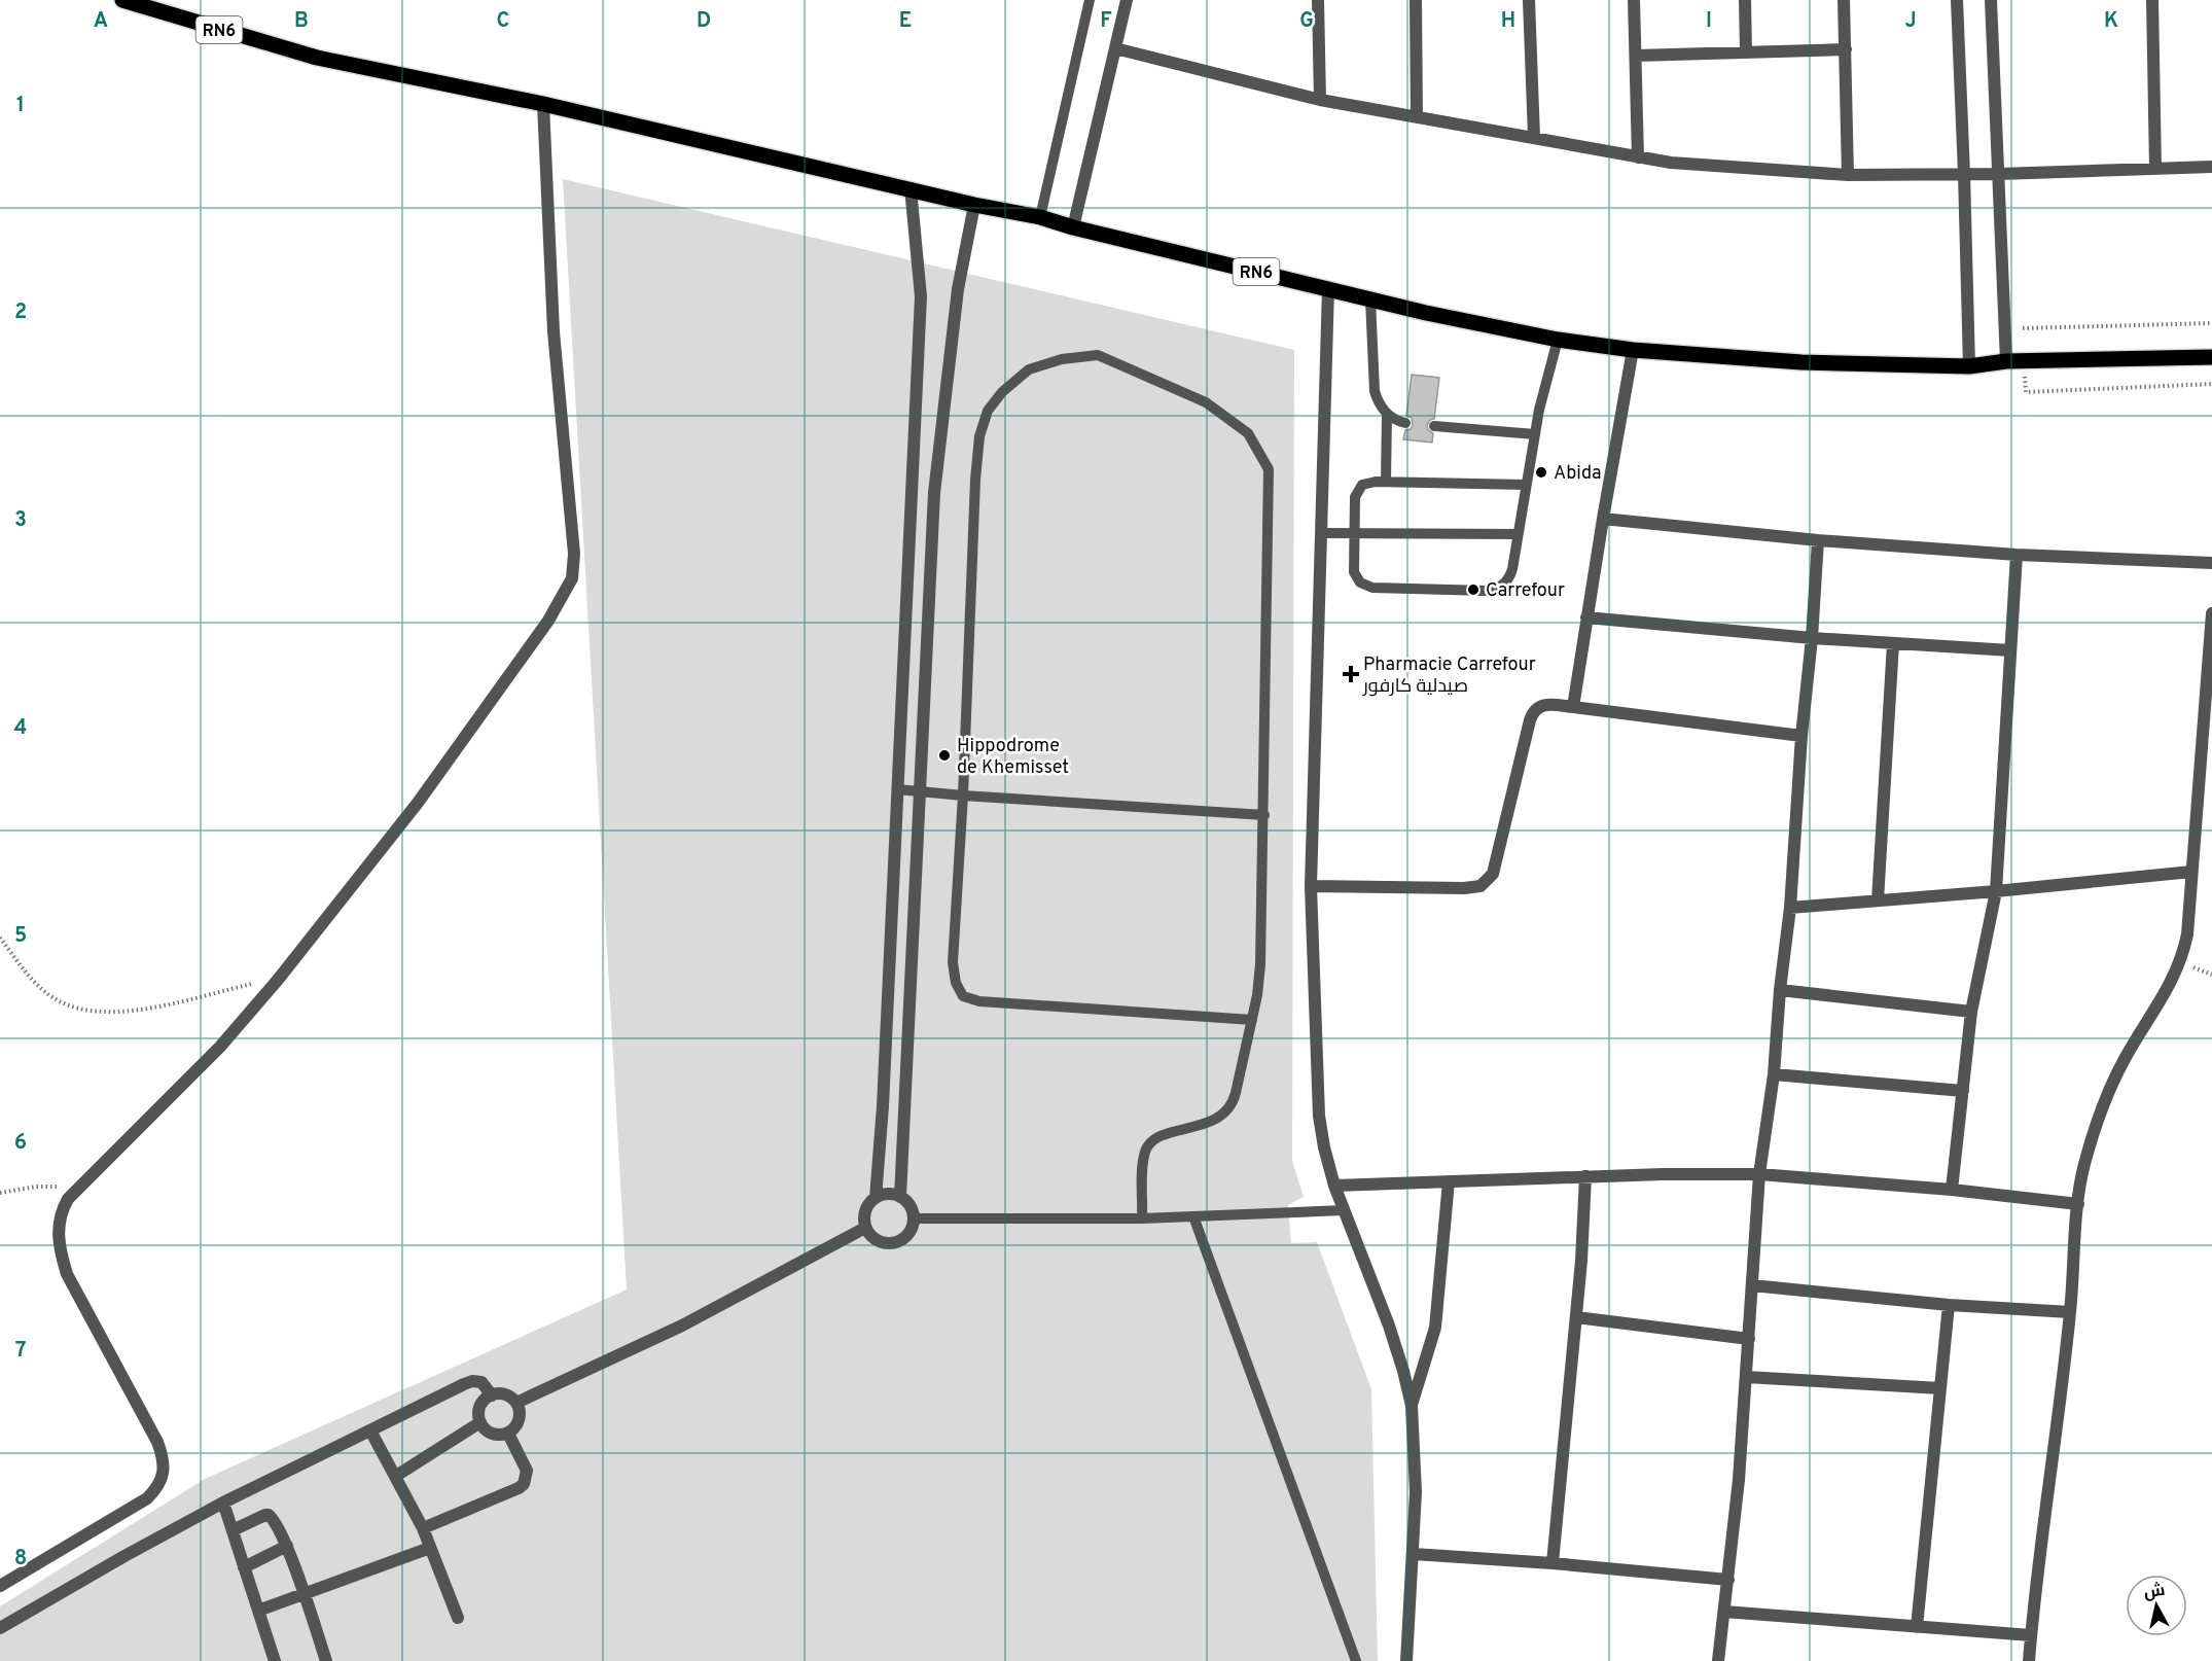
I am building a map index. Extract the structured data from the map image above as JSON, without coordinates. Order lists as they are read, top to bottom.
{
  "streets": {
    "main road": ["RN6"]
  },
  "places": {
    "other": ["Abida", "Carrefour", "Hippodrome de Khemisset"],
    "health": ["Pharmacie Carrefour صيدلية كارفور"]
  },
  "north": "top",
  "grid": {
    "columns": [
      "A",
      "B",
      "C",
      "D",
      "E",
      "F",
      "G",
      "H",
      "I",
      "J",
      "K"
    ],
    "rows": [
      "1",
      "2",
      "3",
      "4",
      "5",
      "6",
      "7",
      "8"
    ]
  }
}
